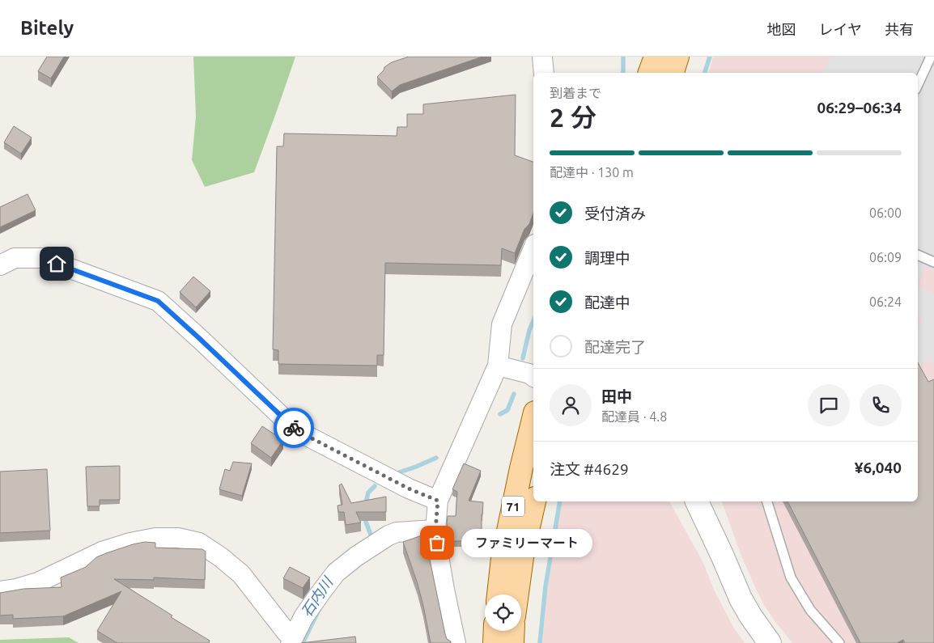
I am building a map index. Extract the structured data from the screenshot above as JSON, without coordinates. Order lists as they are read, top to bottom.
{
  "streets": {
    "main road": ["71"]
  },
  "water": ["石内川"],
  "places": ["ファミリーマート"],
  "page": {
    "header": "Bitely",
    "nav": ["地図", "レイヤ", "共有"],
    "heading": ["2 分", "到着まで", "06:29–06:34"],
    "panel": [
      "田中",
      "配達員 · 4.8",
      "注文 #4629",
      "¥6,040"
    ],
    "bar": "配達中 · 130 m",
    "list": [
      ["受付済み", "06:00"],
      ["調理中", "06:09"],
      ["配達中", "06:24"],
      "配達完了"
    ],
    "bubble": "ファミリーマート"
  }
}
